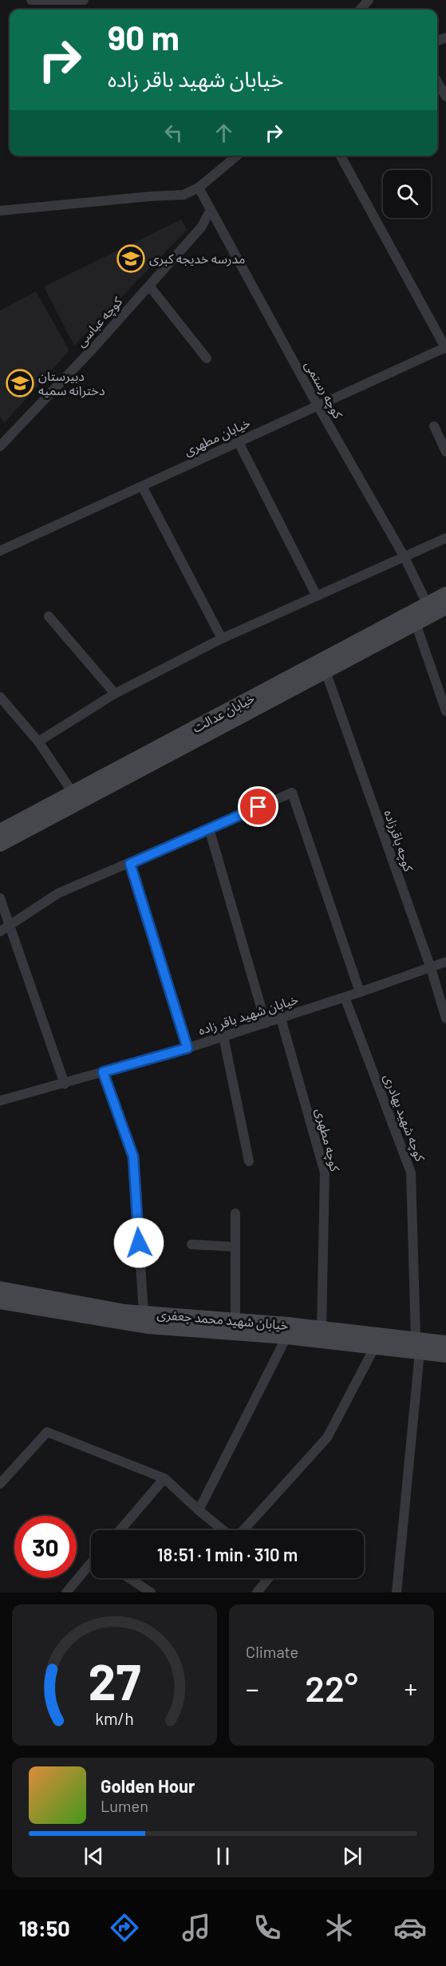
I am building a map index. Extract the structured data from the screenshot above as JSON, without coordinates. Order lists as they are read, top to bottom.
{
  "streets": {
    "main road": ["خیابان عدالت", "خیابان شهید محمد جعفری"],
    "street": [
      "کوچه عباسی",
      "کوچه رستمی",
      "خیابان مطهری",
      "کوچه باقرزاده",
      "خیابان شهید باقر زاده",
      "کوچه شهید بهادری",
      "کوچه مطهری"
    ]
  },
  "crossings": [
    ["کوچه عباسی", "کوچه رستمی"],
    ["کوچه رستمی", "خیابان مطهری"],
    ["کوچه رستمی", "خیابان عدالت"],
    ["خیابان عدالت", "کوچه باقرزاده"],
    ["کوچه باقرزاده", "خیابان شهید باقر زاده"],
    ["خیابان شهید باقر زاده", "کوچه شهید بهادری"],
    ["خیابان شهید باقر زاده", "کوچه مطهری"],
    ["کوچه شهید بهادری", "خیابان شهید محمد جعفری"],
    ["کوچه مطهری", "خیابان شهید محمد جعفری"]
  ],
  "places": {
    "school or university": ["مدرسه خدیجه کبری", "دبیرستان دخترانه سمیه"]
  },
  "page": {
    "turn": ["90 m", "خیابان شهید باقر زاده"],
    "limit": "30",
    "trip": "18:51 · 1 min · 310 m",
    "tile": "Climate",
    "heat": ["−", "22°", "+"],
    "song": ["Golden Hour", "Lumen"],
    "tabs": "18:50",
    "gauge": ["27", "km/h"]
  }
}
